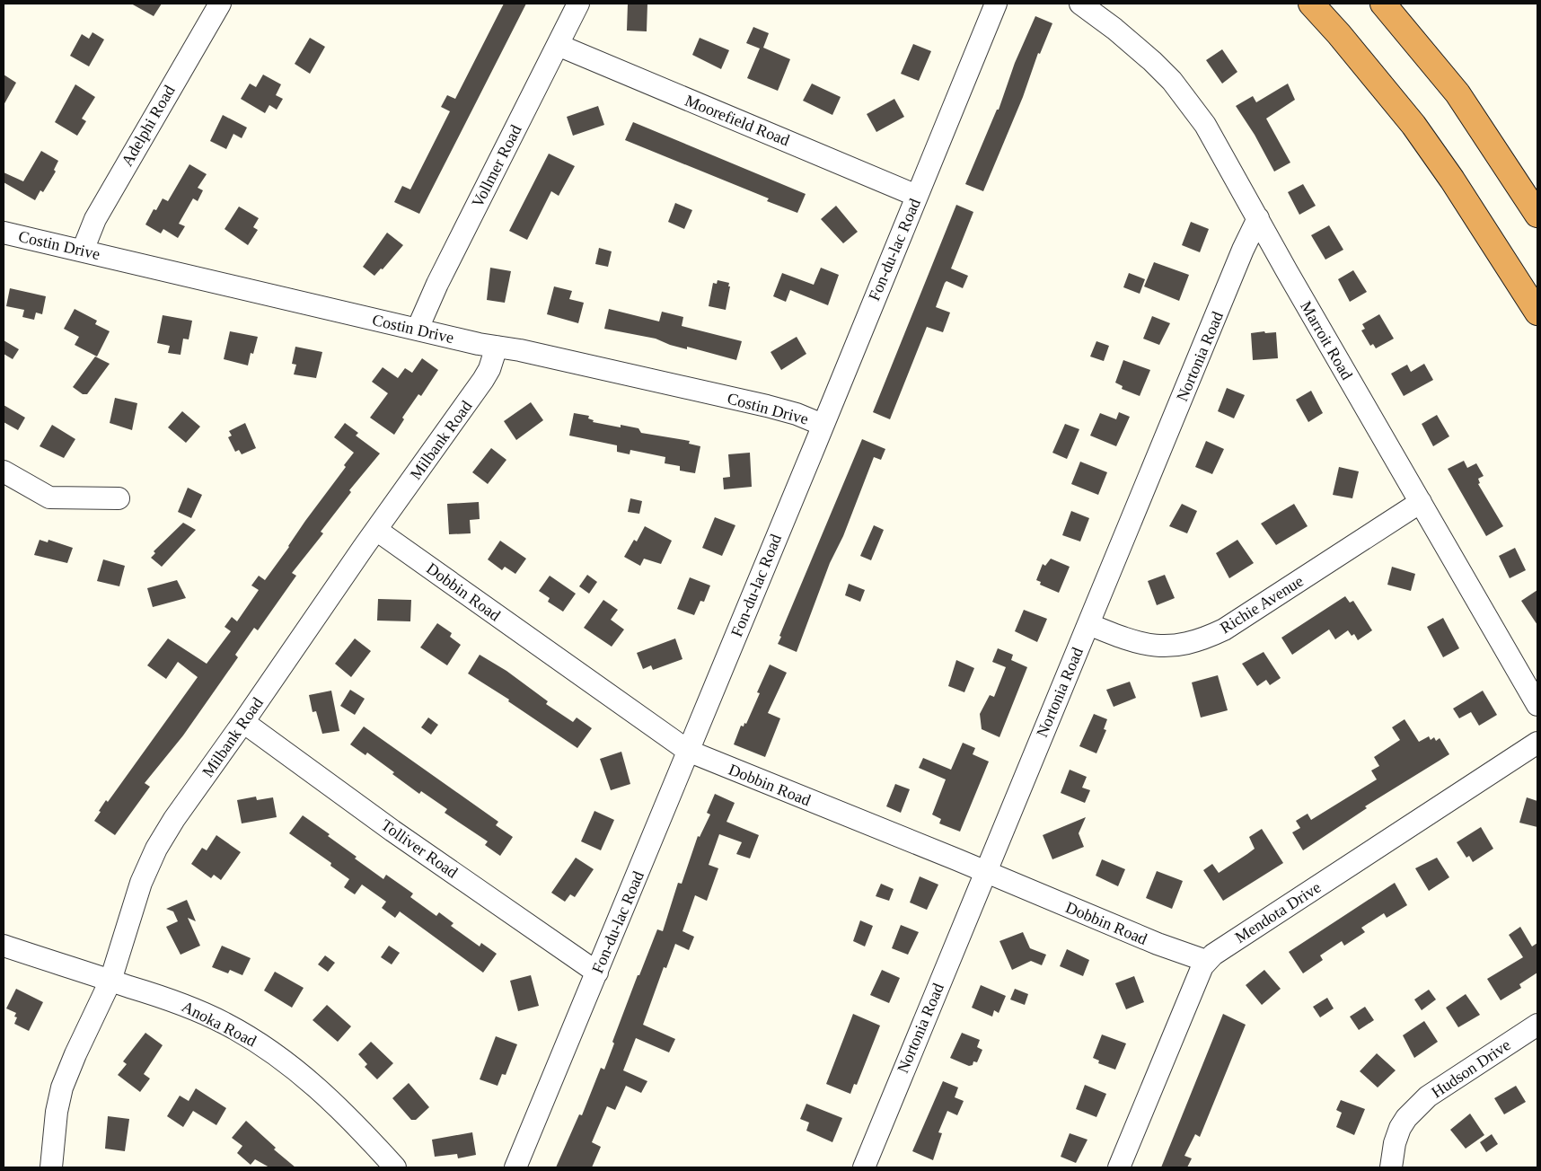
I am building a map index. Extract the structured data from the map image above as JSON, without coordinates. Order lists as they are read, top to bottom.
{
  "streets": {
    "street": [
      "Moorefield Road",
      "Adelphi Road",
      "Vollmer Road",
      "Costin Drive",
      "Fon-du-lac Road",
      "Marroit Road",
      "Nortonia Road",
      "Milbank Road",
      "Dobbin Road",
      "Richie Avenue",
      "Tolliver Road",
      "Mendota Drive",
      "Anoka Road",
      "Hudson Drive"
    ]
  },
  "crossings": [
    ["Moorefield Road", "Vollmer Road"],
    ["Moorefield Road", "Fon-du-lac Road"],
    ["Adelphi Road", "Costin Drive"],
    ["Vollmer Road", "Costin Drive"],
    ["Costin Drive", "Fon-du-lac Road"],
    ["Costin Drive", "Milbank Road"],
    ["Fon-du-lac Road", "Dobbin Road"],
    ["Fon-du-lac Road", "Tolliver Road"],
    ["Marroit Road", "Nortonia Road"],
    ["Marroit Road", "Richie Avenue"],
    ["Nortonia Road", "Dobbin Road"],
    ["Nortonia Road", "Richie Avenue"],
    ["Milbank Road", "Dobbin Road"],
    ["Milbank Road", "Tolliver Road"],
    ["Milbank Road", "Anoka Road"],
    ["Dobbin Road", "Mendota Drive"]
  ]
}
